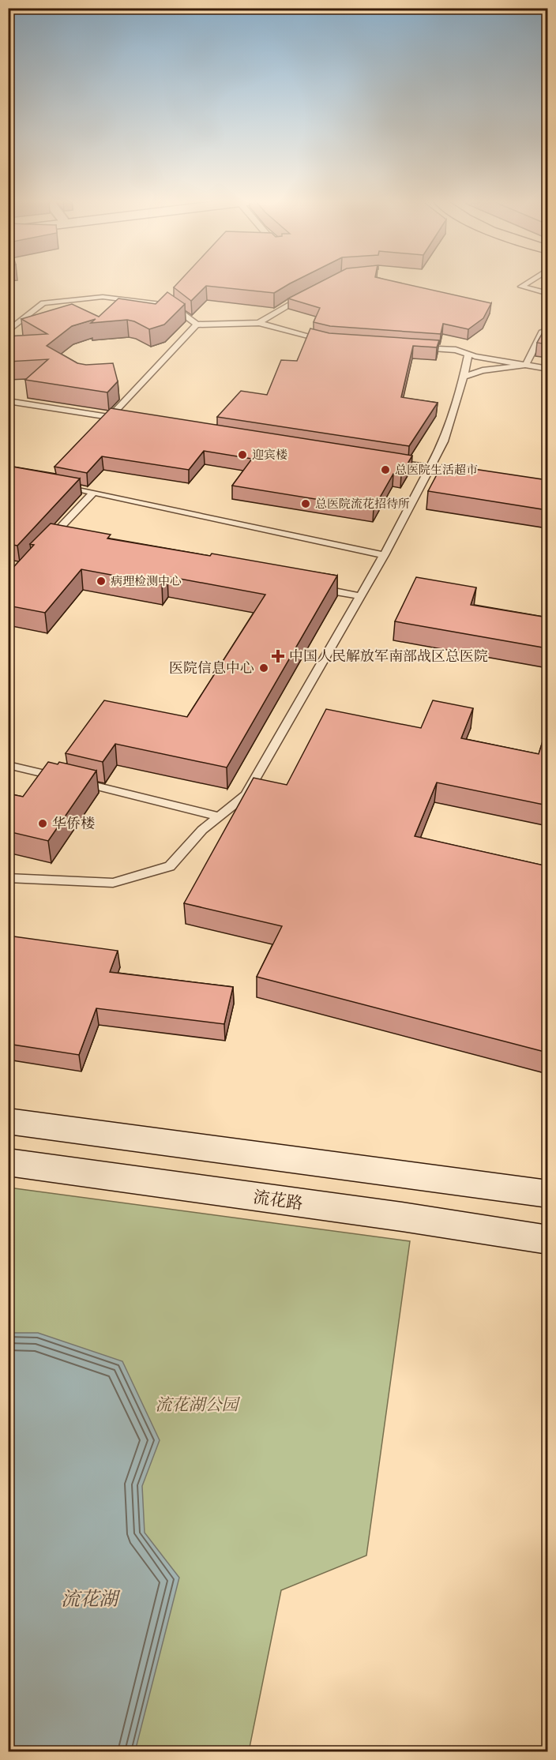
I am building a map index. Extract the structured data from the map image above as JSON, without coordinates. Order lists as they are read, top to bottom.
{
  "streets": {
    "street": ["流花路"]
  },
  "water": ["流花湖"],
  "parks": ["流花湖公园"],
  "places": {
    "other": [
      "迎宾楼",
      "总医院生活超市",
      "总医院流花招待所",
      "病理检测中心",
      "医院信息中心",
      "华侨楼"
    ],
    "health": ["中国人民解放军南部战区总医院"]
  }
}
